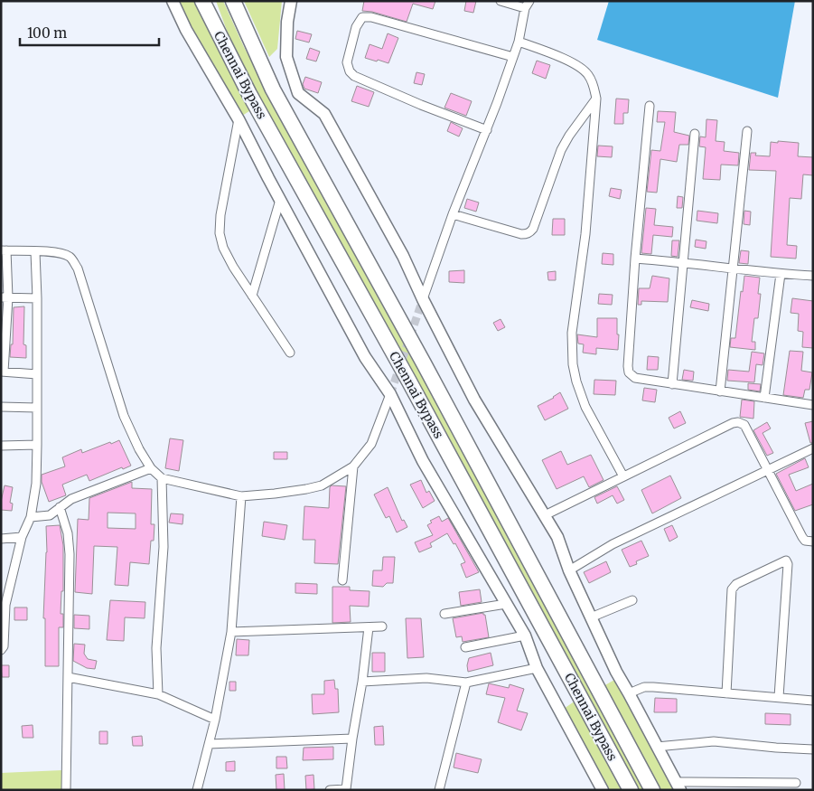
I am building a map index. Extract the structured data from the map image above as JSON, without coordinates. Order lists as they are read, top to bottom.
{
  "streets": {
    "highway": ["Chennai Bypass"]
  },
  "scale_bar": "100 m"
}
